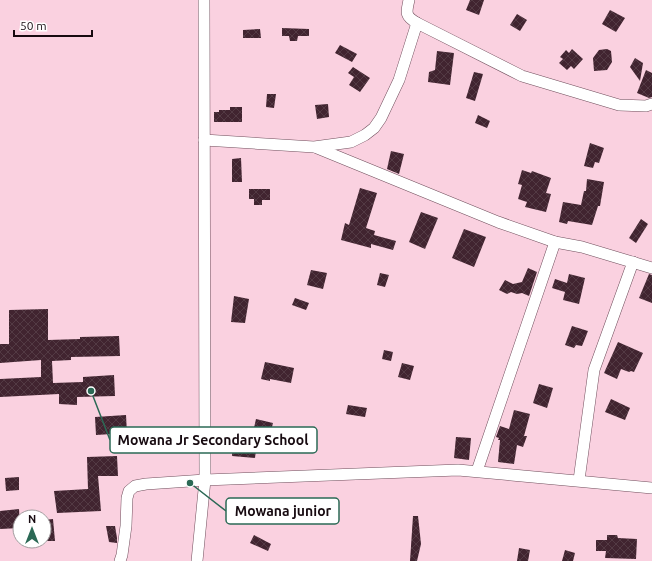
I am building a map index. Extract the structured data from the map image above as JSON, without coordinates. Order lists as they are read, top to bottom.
{
  "places": ["Mowana Jr Secondary School", "Mowana junior"],
  "scale_bar": "50 m",
  "north": "top"
}
